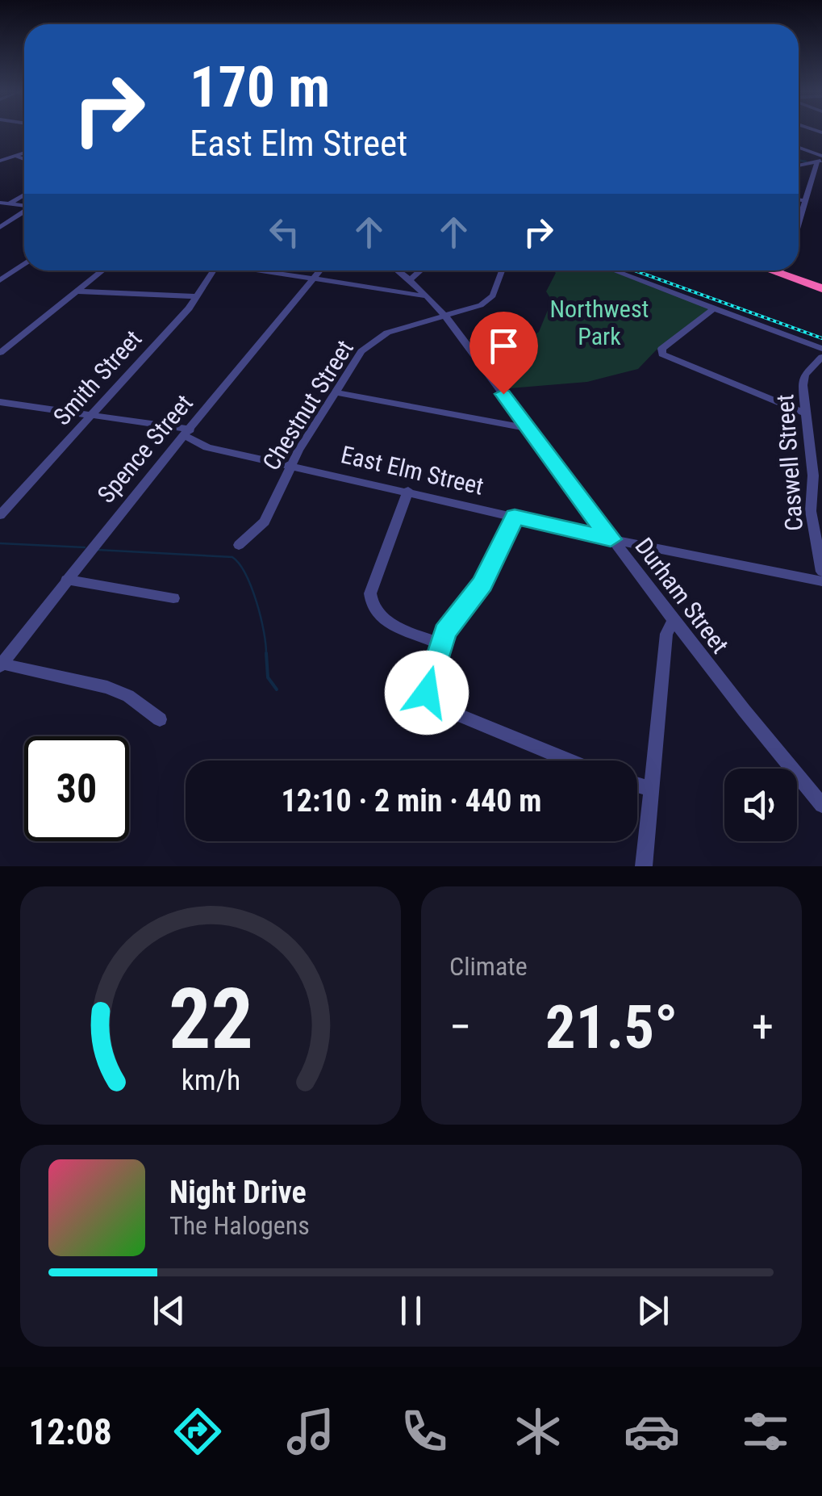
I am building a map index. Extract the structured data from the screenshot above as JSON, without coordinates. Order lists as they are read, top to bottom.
{
  "streets": {
    "street": [
      "Smith Street",
      "Chestnut Street",
      "Spence Street",
      "Caswell Street",
      "East Elm Street",
      "Durham Street"
    ]
  },
  "crossings": [
    ["Smith Street", "East Elm Street"],
    ["Chestnut Street", "East Elm Street"],
    ["Chestnut Street", "Durham Street"],
    ["Spence Street", "East Elm Street"],
    ["East Elm Street", "Durham Street"]
  ],
  "parks": ["Northwest Park"],
  "page": {
    "turn": ["170 m", "East Elm Street"],
    "limit": "30",
    "trip": "12:10 · 2 min · 440 m",
    "tile": "Climate",
    "heat": ["−", "21.5°", "+"],
    "song": ["Night Drive", "The Halogens"],
    "tabs": "12:08",
    "gauge": ["22", "km/h"]
  }
}
